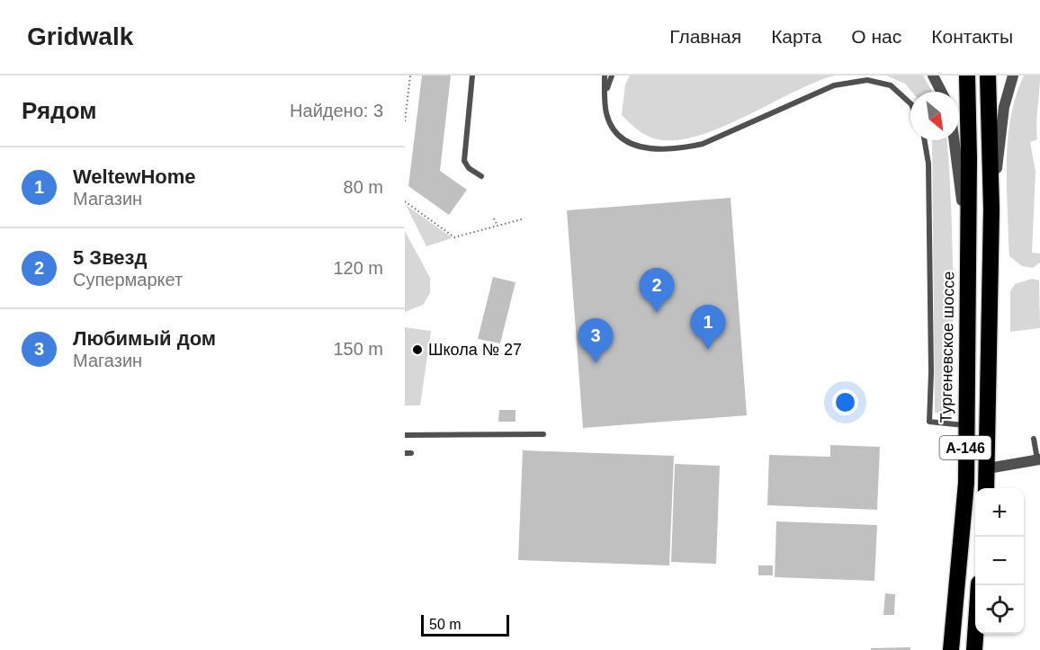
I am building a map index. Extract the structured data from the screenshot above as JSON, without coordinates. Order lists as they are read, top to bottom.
{
  "streets": {
    "highway": ["Тургеневское шоссе", "А-146"]
  },
  "places": ["Школа № 27"],
  "scale_bar": "50 m",
  "north": "bottom right",
  "page": {
    "header": "Gridwalk",
    "nav": [
      "Главная",
      "Карта",
      "О нас",
      "Контакты"
    ],
    "heading": ["Рядом", "Найдено: 3"],
    "list": [
      {
        "mark": "1",
        "name": "WeltewHome",
        "note": "Магазин",
        "value": "80 m"
      },
      {
        "mark": "2",
        "name": "5 Звезд",
        "note": "Супермаркет",
        "value": "120 m"
      },
      {
        "mark": "3",
        "name": "Любимый дом",
        "note": "Магазин",
        "value": "150 m"
      }
    ],
    "pins": ["2", "1", "3"],
    "map_buttons": ["+", "−"],
    "scale": "50 m"
  }
}
